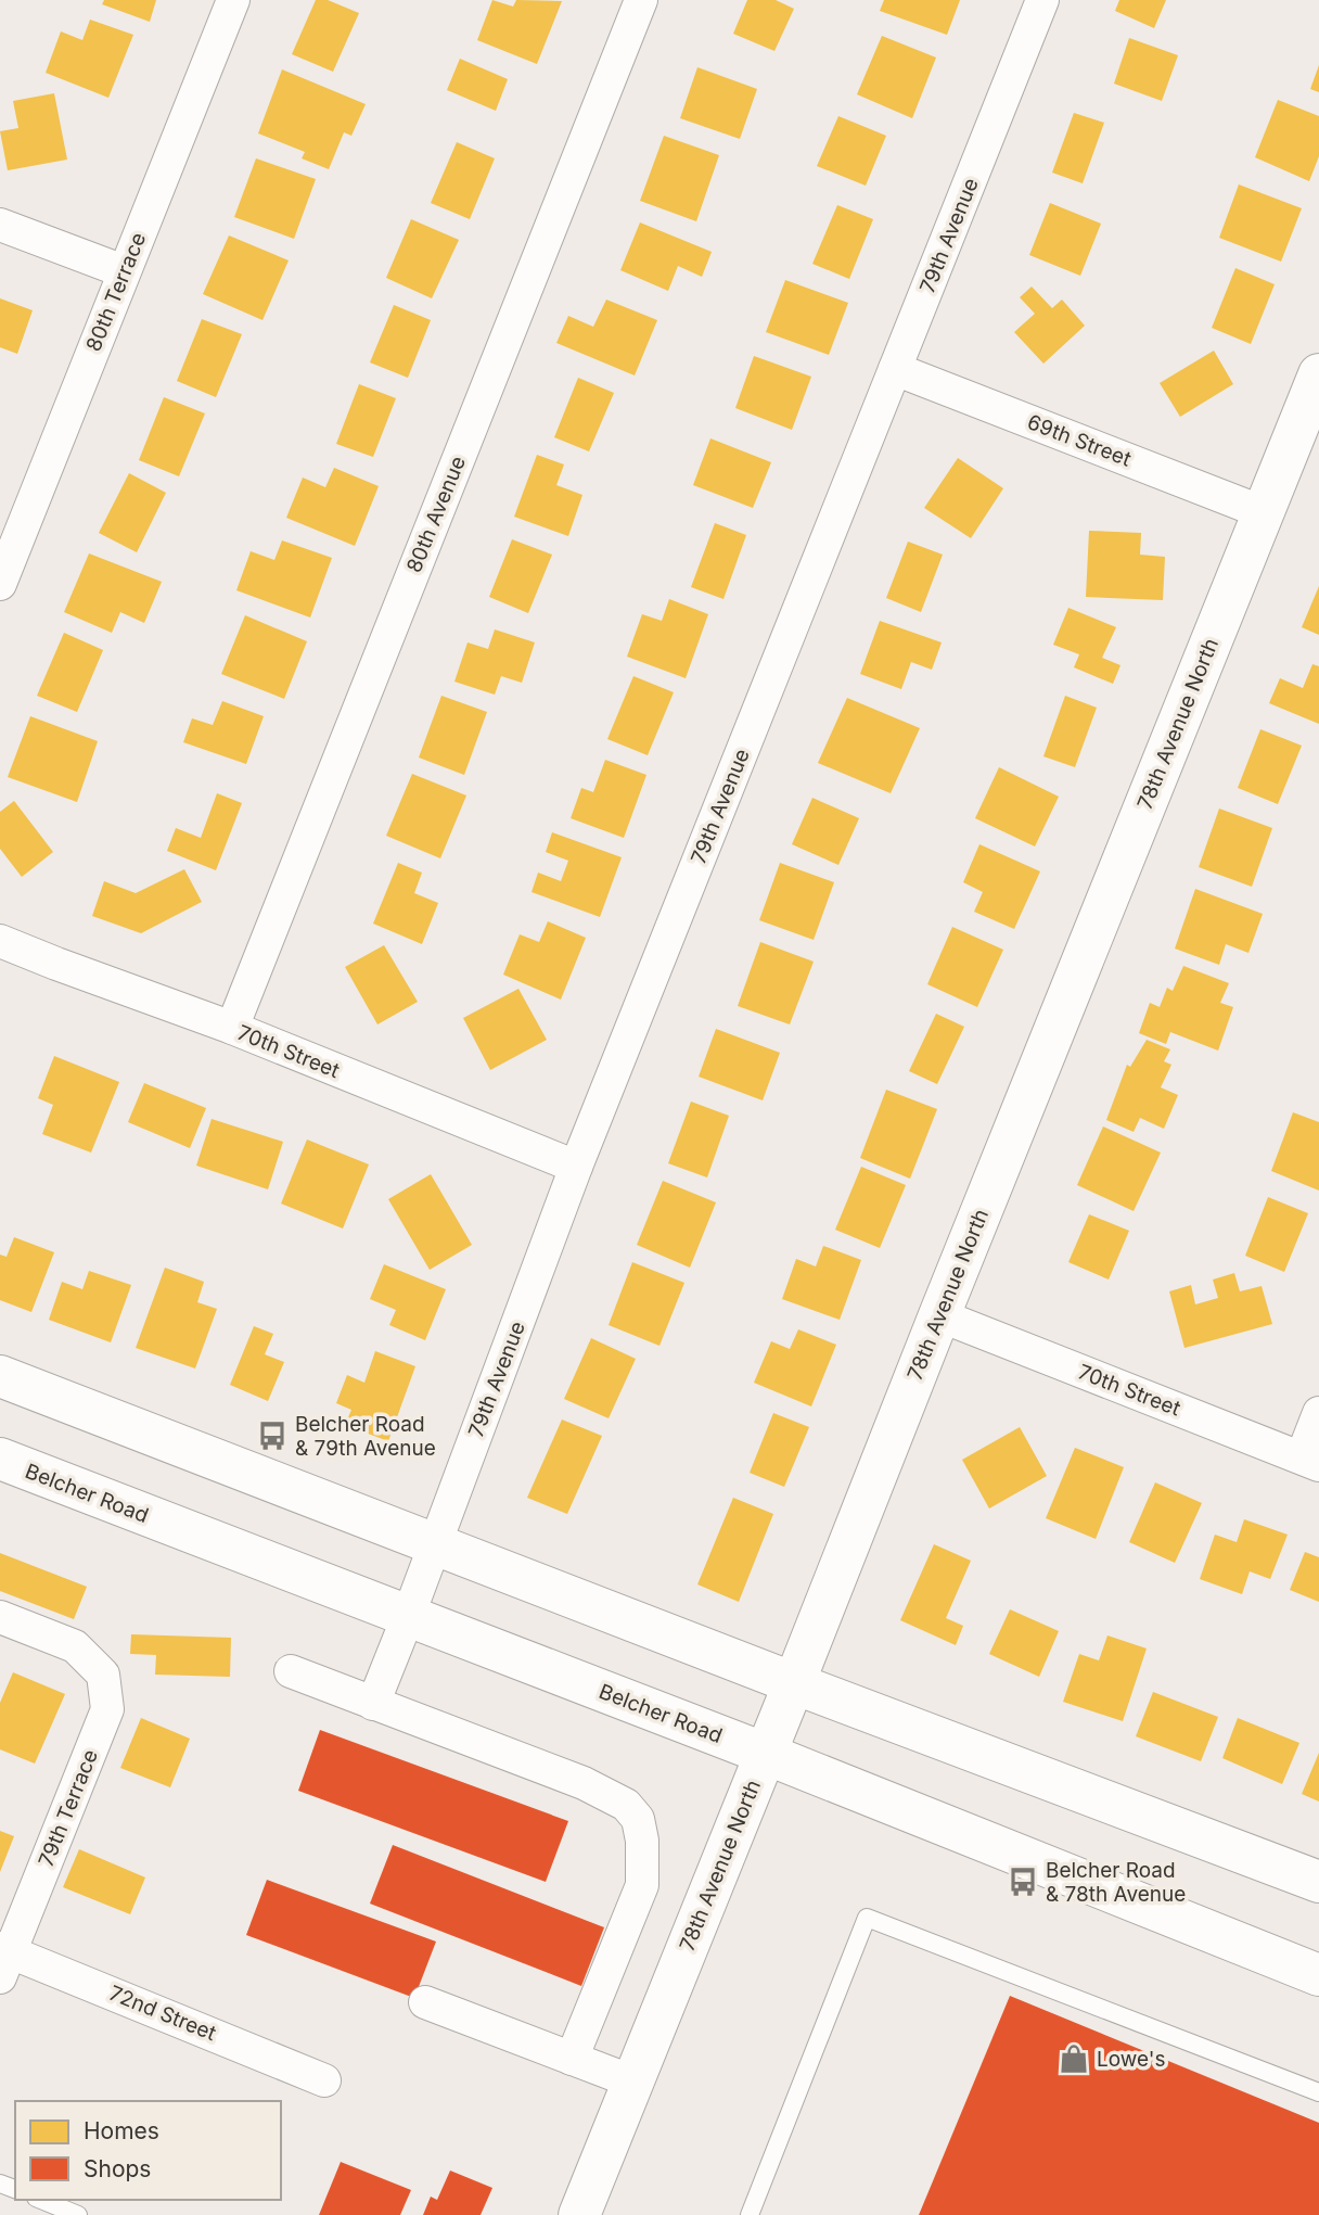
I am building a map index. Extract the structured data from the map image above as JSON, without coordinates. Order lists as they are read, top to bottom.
{
  "streets": {
    "main road": ["78th Avenue North", "Belcher Road"],
    "street": [
      "79th Avenue",
      "80th Terrace",
      "69th Street",
      "80th Avenue",
      "70th Street",
      "79th Terrace",
      "72nd Street"
    ]
  },
  "crossings": [
    ["79th Avenue", "69th Street"],
    ["79th Avenue", "70th Street"],
    ["79th Avenue", "Belcher Road"],
    ["69th Street", "78th Avenue North"],
    ["80th Avenue", "70th Street"],
    ["78th Avenue North", "70th Street"],
    ["78th Avenue North", "Belcher Road"],
    ["79th Terrace", "72nd Street"]
  ],
  "places": {
    "bus stop": ["Belcher Road & 79th Avenue", "Belcher Road & 78th Avenue"],
    "shop": ["Lowe's"]
  },
  "legend": ["Homes", "Shops"]
}
